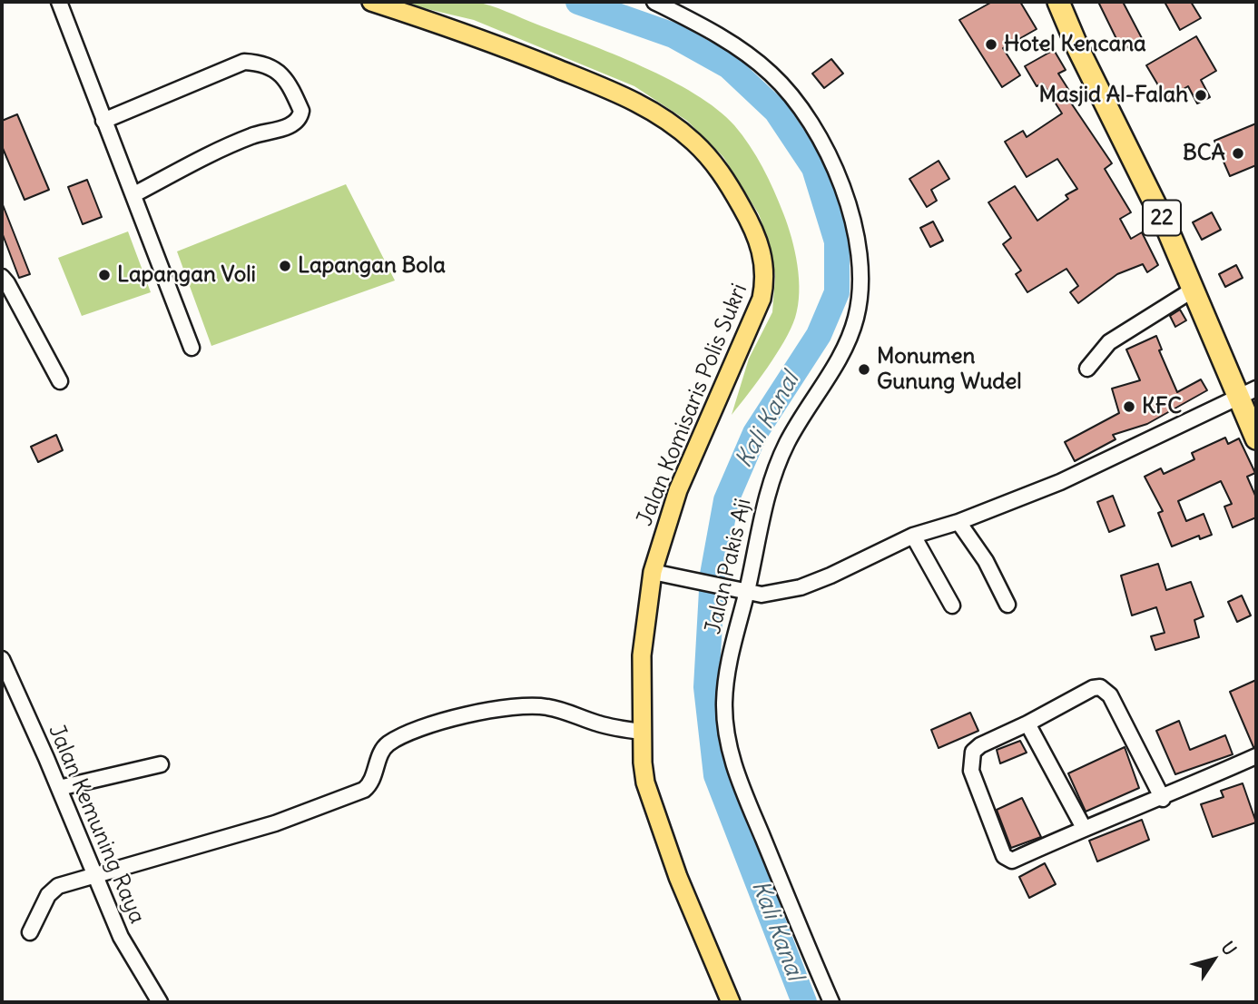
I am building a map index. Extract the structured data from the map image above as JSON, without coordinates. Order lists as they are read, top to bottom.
{
  "streets": {
    "highway": ["22"],
    "main road": ["Jalan Komisaris Polis Sukri"],
    "street": ["Jalan Pakis Aji", "Jalan Kemuning Raya"]
  },
  "water": ["Kali Kanal"],
  "places": [
    "Hotel Kencana",
    "Masjid Al-Falah",
    "BCA",
    "Lapangan Bola",
    "Lapangan Voli",
    "Monumen Gunung Wudel",
    "KFC"
  ],
  "north": "top right"
}
